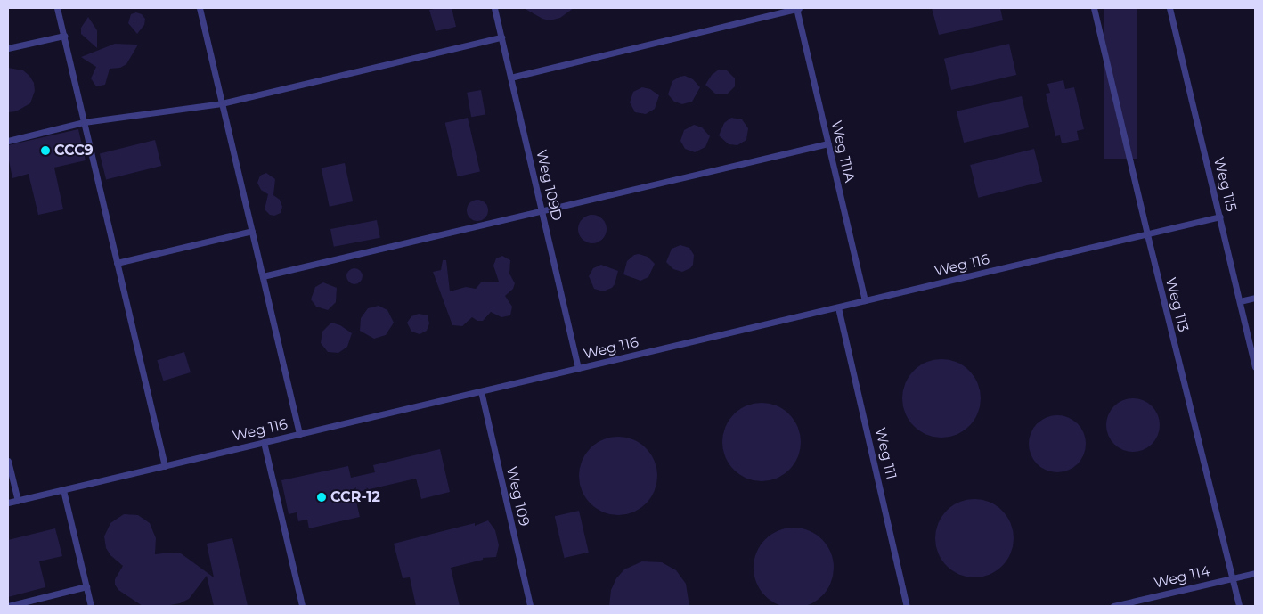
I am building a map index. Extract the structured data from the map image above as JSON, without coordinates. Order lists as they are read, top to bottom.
{
  "streets": {
    "lane": [
      "Weg 111A",
      "Weg 115",
      "Weg 109D",
      "Weg 116",
      "Weg 113",
      "Weg 111",
      "Weg 109",
      "Weg 114"
    ]
  },
  "crossings": [
    ["Weg 111A", "Weg 116"],
    ["Weg 115", "Weg 116"],
    ["Weg 109D", "Weg 116"],
    ["Weg 116", "Weg 113"],
    ["Weg 116", "Weg 111"],
    ["Weg 116", "Weg 109"],
    ["Weg 113", "Weg 114"]
  ],
  "places": ["CCC9", "CCR-12"]
}
